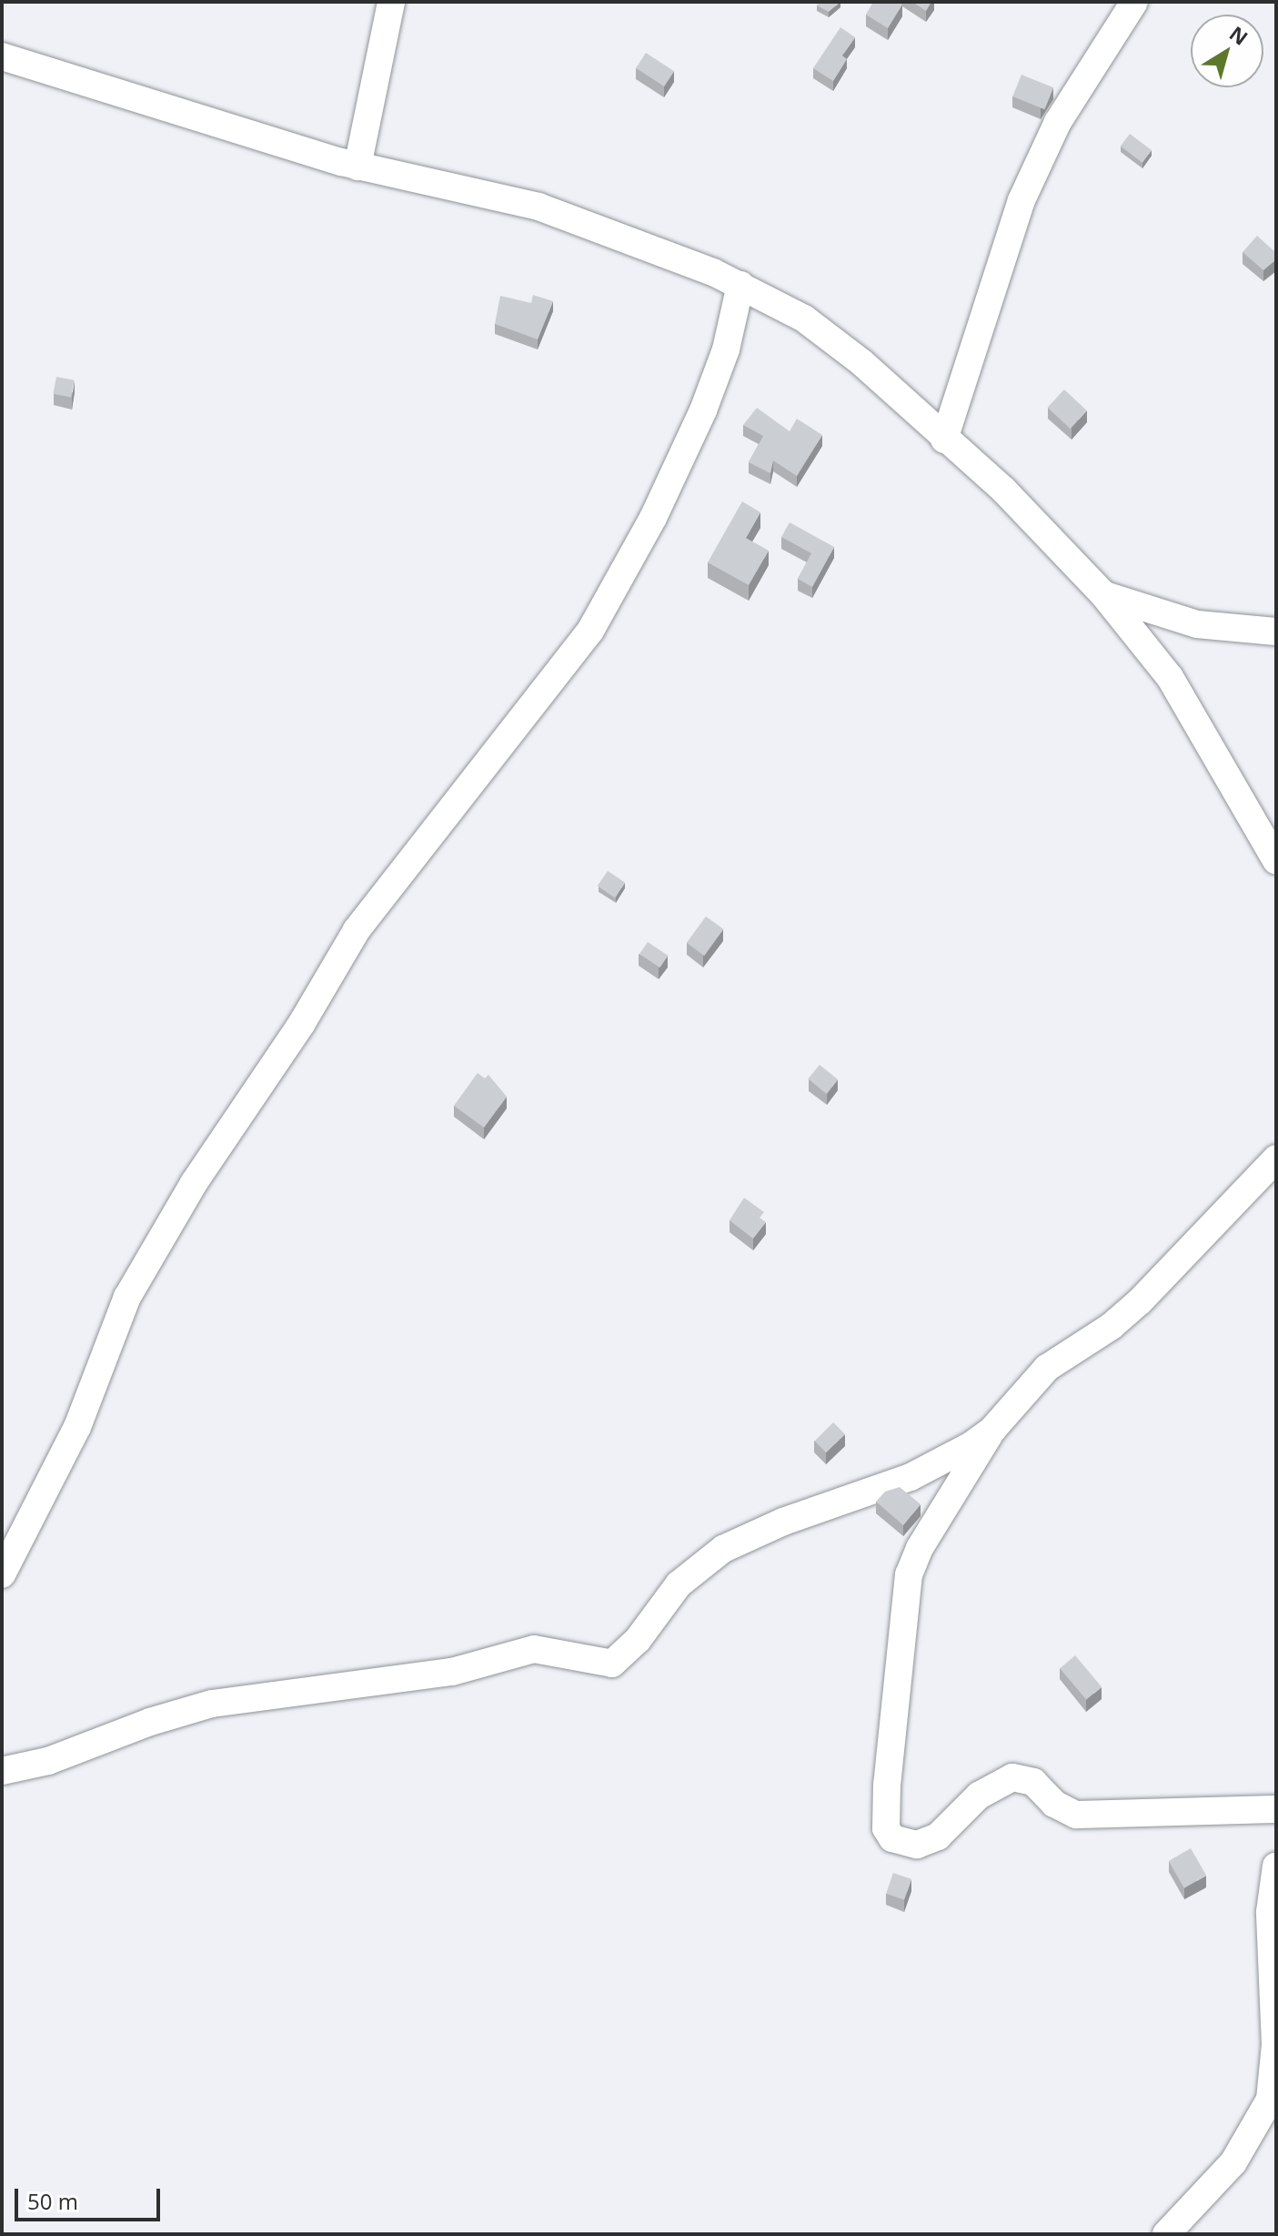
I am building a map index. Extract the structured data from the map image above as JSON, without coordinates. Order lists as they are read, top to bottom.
{
  "scale_bar": "50 m",
  "north": "top right"
}
